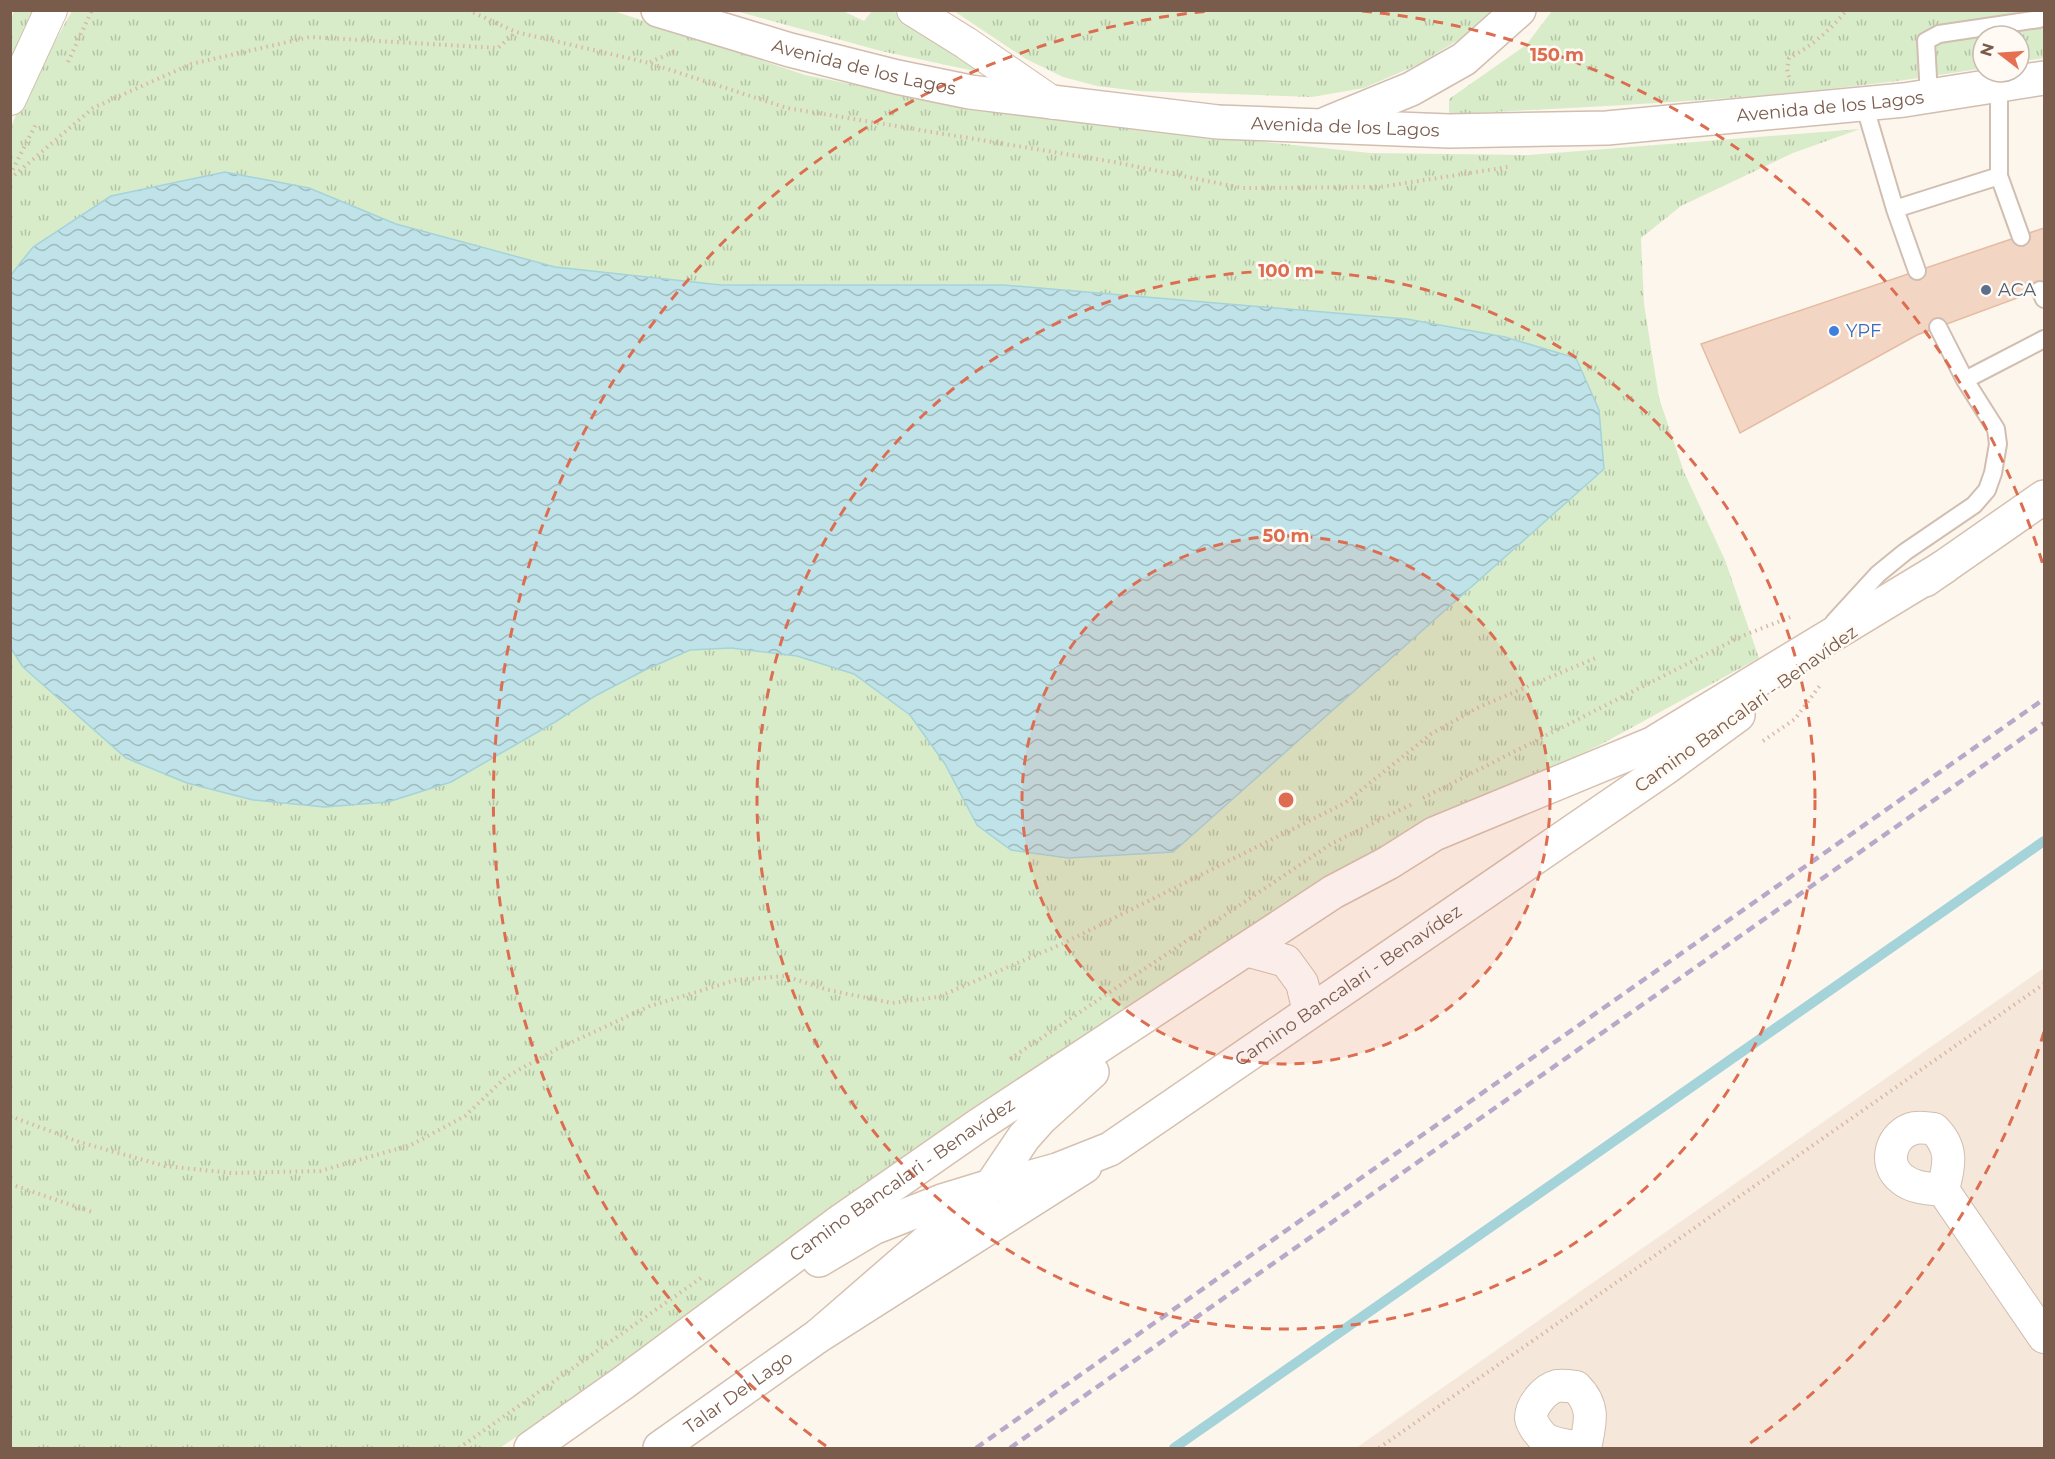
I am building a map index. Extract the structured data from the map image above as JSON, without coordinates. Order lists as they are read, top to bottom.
{
  "streets": {
    "main road": ["Avenida de los Lagos", "Camino Bancalari - Benavídez", "Talar Del Lago"]
  },
  "places": ["ACA", "YPF"],
  "north": "left",
  "rings": ["150 m", "100 m", "50 m"]
}
